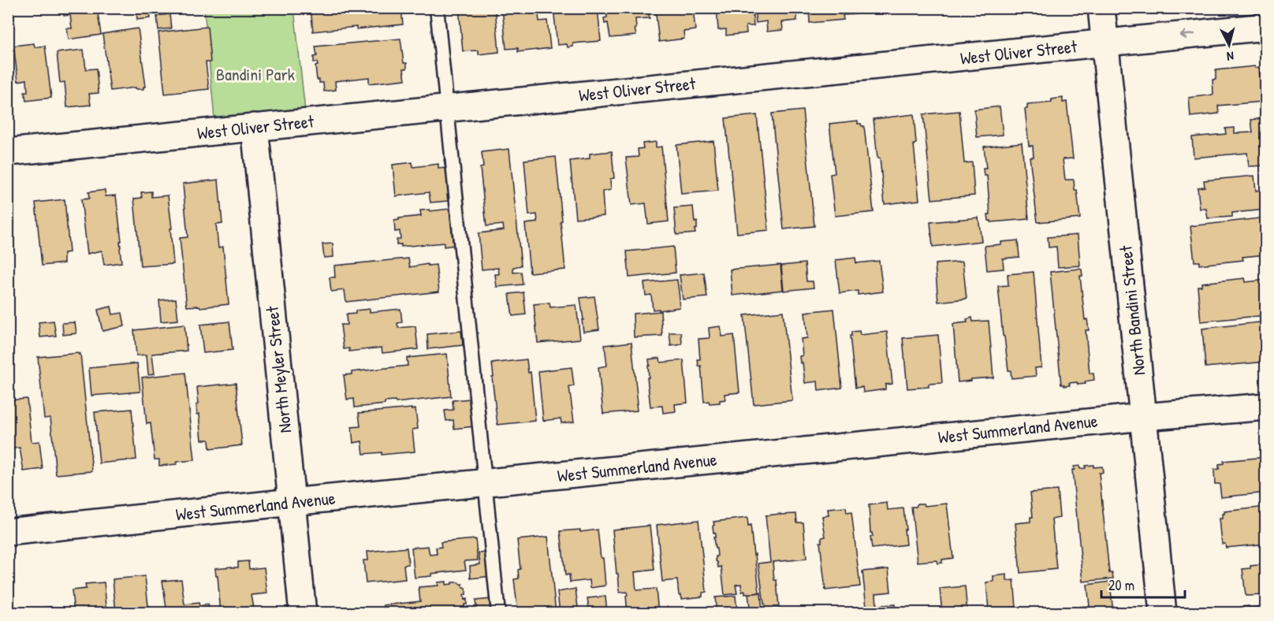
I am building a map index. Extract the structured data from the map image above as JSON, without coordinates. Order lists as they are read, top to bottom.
{
  "streets": {
    "street": [
      "West Oliver Street",
      "North Bandini Street",
      "North Meyler Street",
      "West Summerland Avenue"
    ]
  },
  "crossings": [
    ["West Oliver Street", "North Bandini Street"],
    ["West Oliver Street", "North Meyler Street"],
    ["North Bandini Street", "West Summerland Avenue"],
    ["North Meyler Street", "West Summerland Avenue"]
  ],
  "parks": ["Bandini Park"],
  "scale_bar": "20 m",
  "north": "bottom"
}
